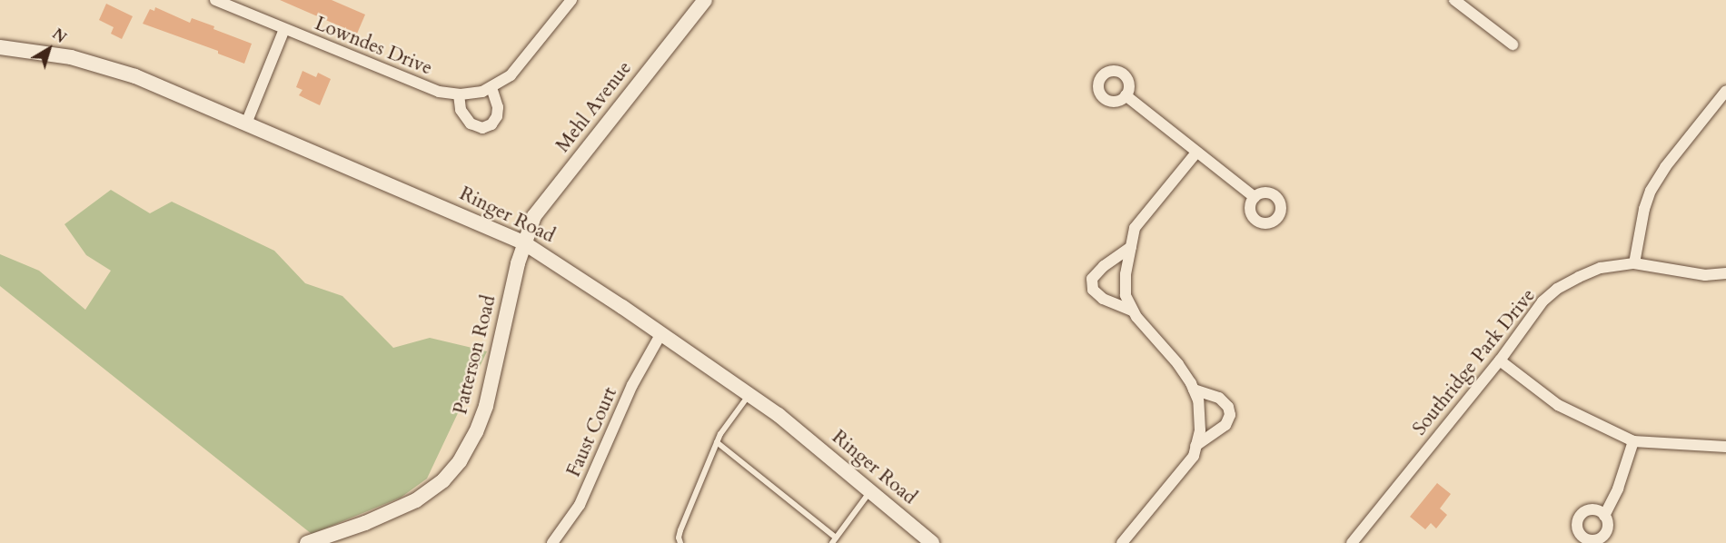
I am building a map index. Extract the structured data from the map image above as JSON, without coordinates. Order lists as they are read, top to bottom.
{
  "streets": {
    "street": [
      "Lowndes Drive",
      "Mehl Avenue",
      "Ringer Road",
      "Patterson Road",
      "Southridge Park Drive",
      "Faust Court"
    ]
  },
  "crossings": [
    ["Mehl Avenue", "Ringer Road"],
    ["Mehl Avenue", "Patterson Road"],
    ["Ringer Road", "Patterson Road"],
    ["Ringer Road", "Faust Court"]
  ],
  "north": "top right"
}
